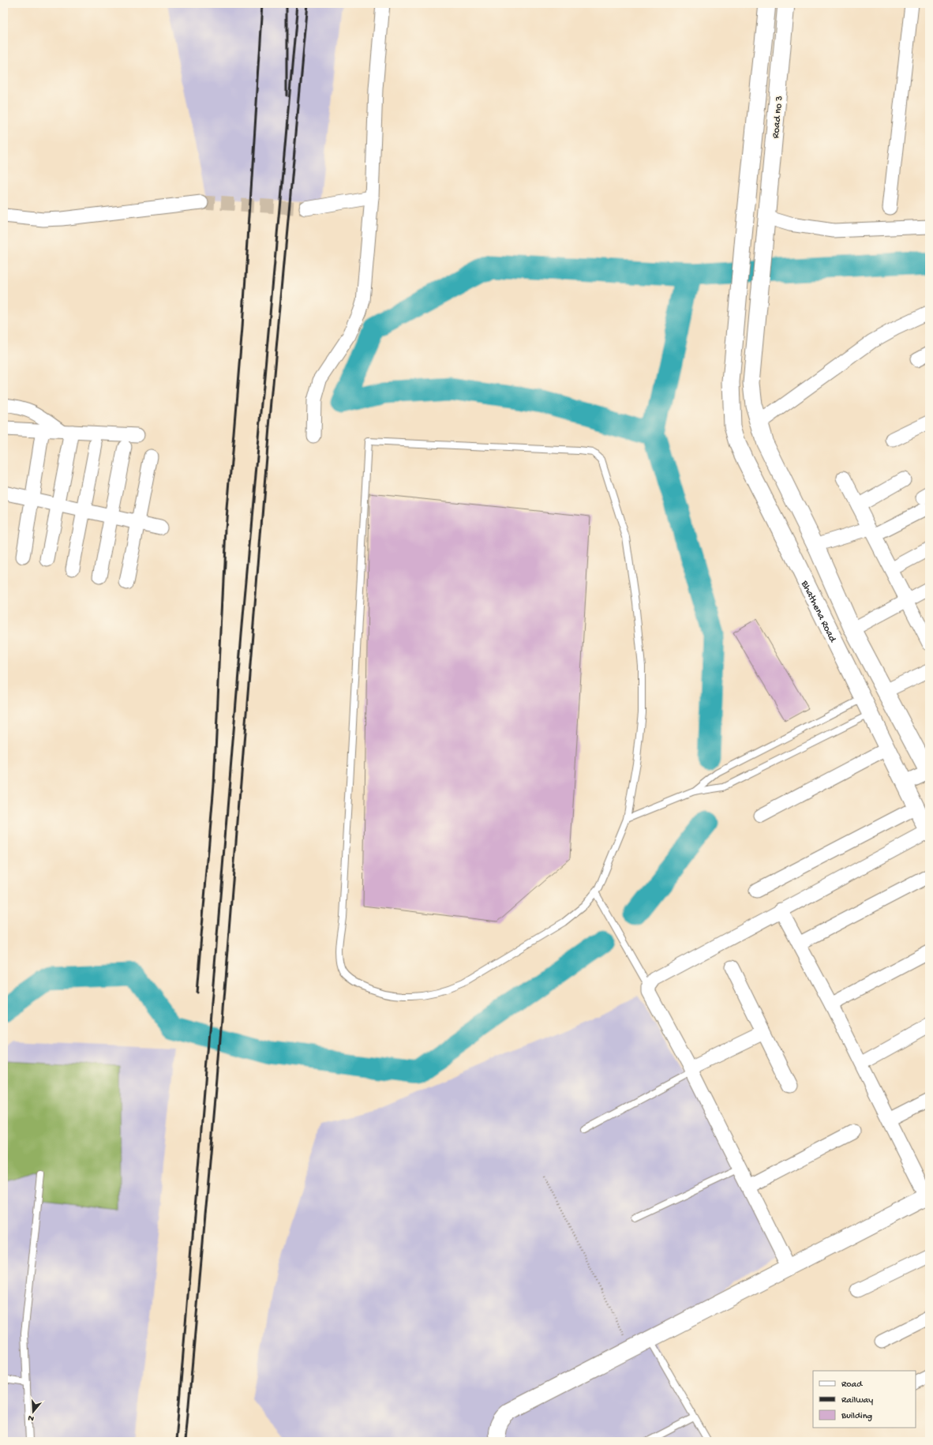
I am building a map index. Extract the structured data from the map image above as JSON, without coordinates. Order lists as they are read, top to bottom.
{
  "streets": {
    "street": ["Road no 3", "Bhathena Road"]
  },
  "crossings": [
    ["Road no 3", "Bhathena Road"]
  ],
  "legend": ["Road", "Railway", "Building"],
  "north": "bottom"
}
